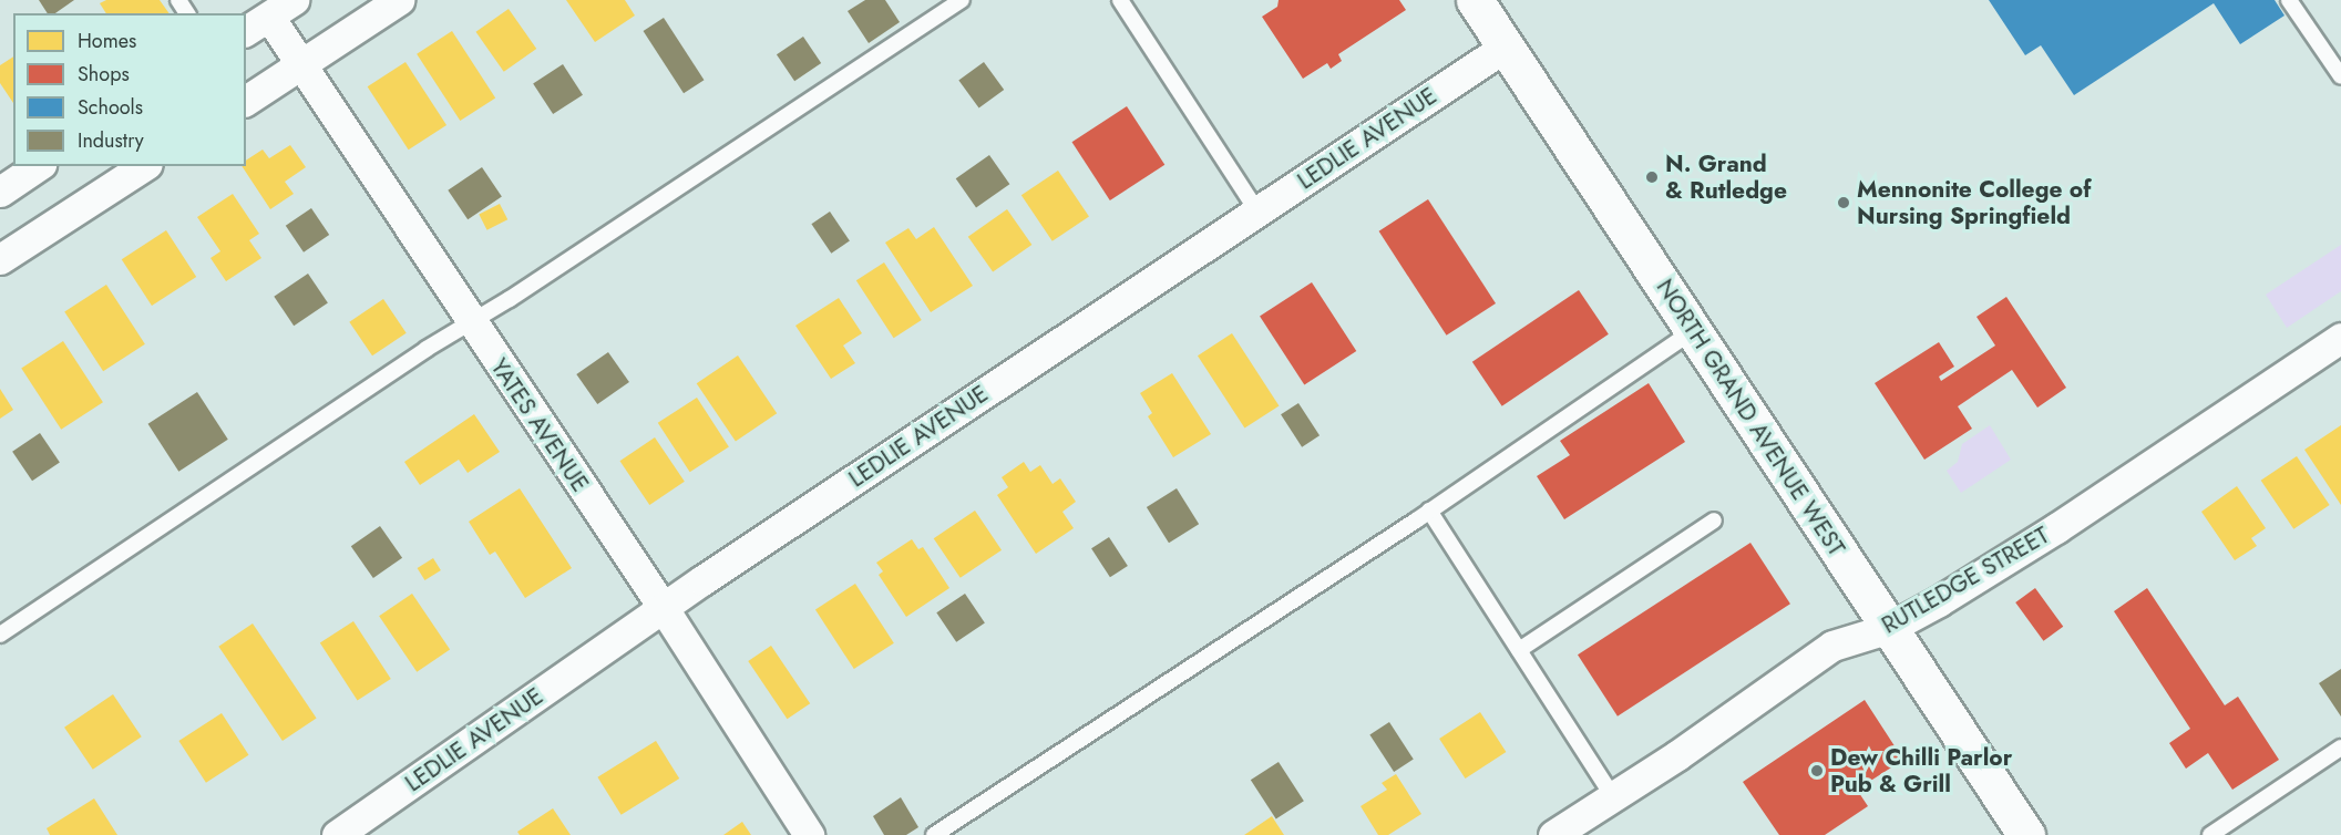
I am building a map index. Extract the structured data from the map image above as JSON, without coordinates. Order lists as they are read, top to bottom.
{
  "streets": {
    "main road": ["NORTH GRAND AVENUE WEST"],
    "street": ["LEDLIE AVENUE", "YATES AVENUE", "RUTLEDGE STREET"]
  },
  "crossings": [
    ["LEDLIE AVENUE", "NORTH GRAND AVENUE WEST"],
    ["LEDLIE AVENUE", "YATES AVENUE"],
    ["NORTH GRAND AVENUE WEST", "RUTLEDGE STREET"]
  ],
  "places": ["N. Grand & Rutledge", "Mennonite College of Nursing Springfield", "Dew Chilli Parlor Pub & Grill"],
  "legend": [
    "Homes",
    "Shops",
    "Schools",
    "Industry"
  ]
}
